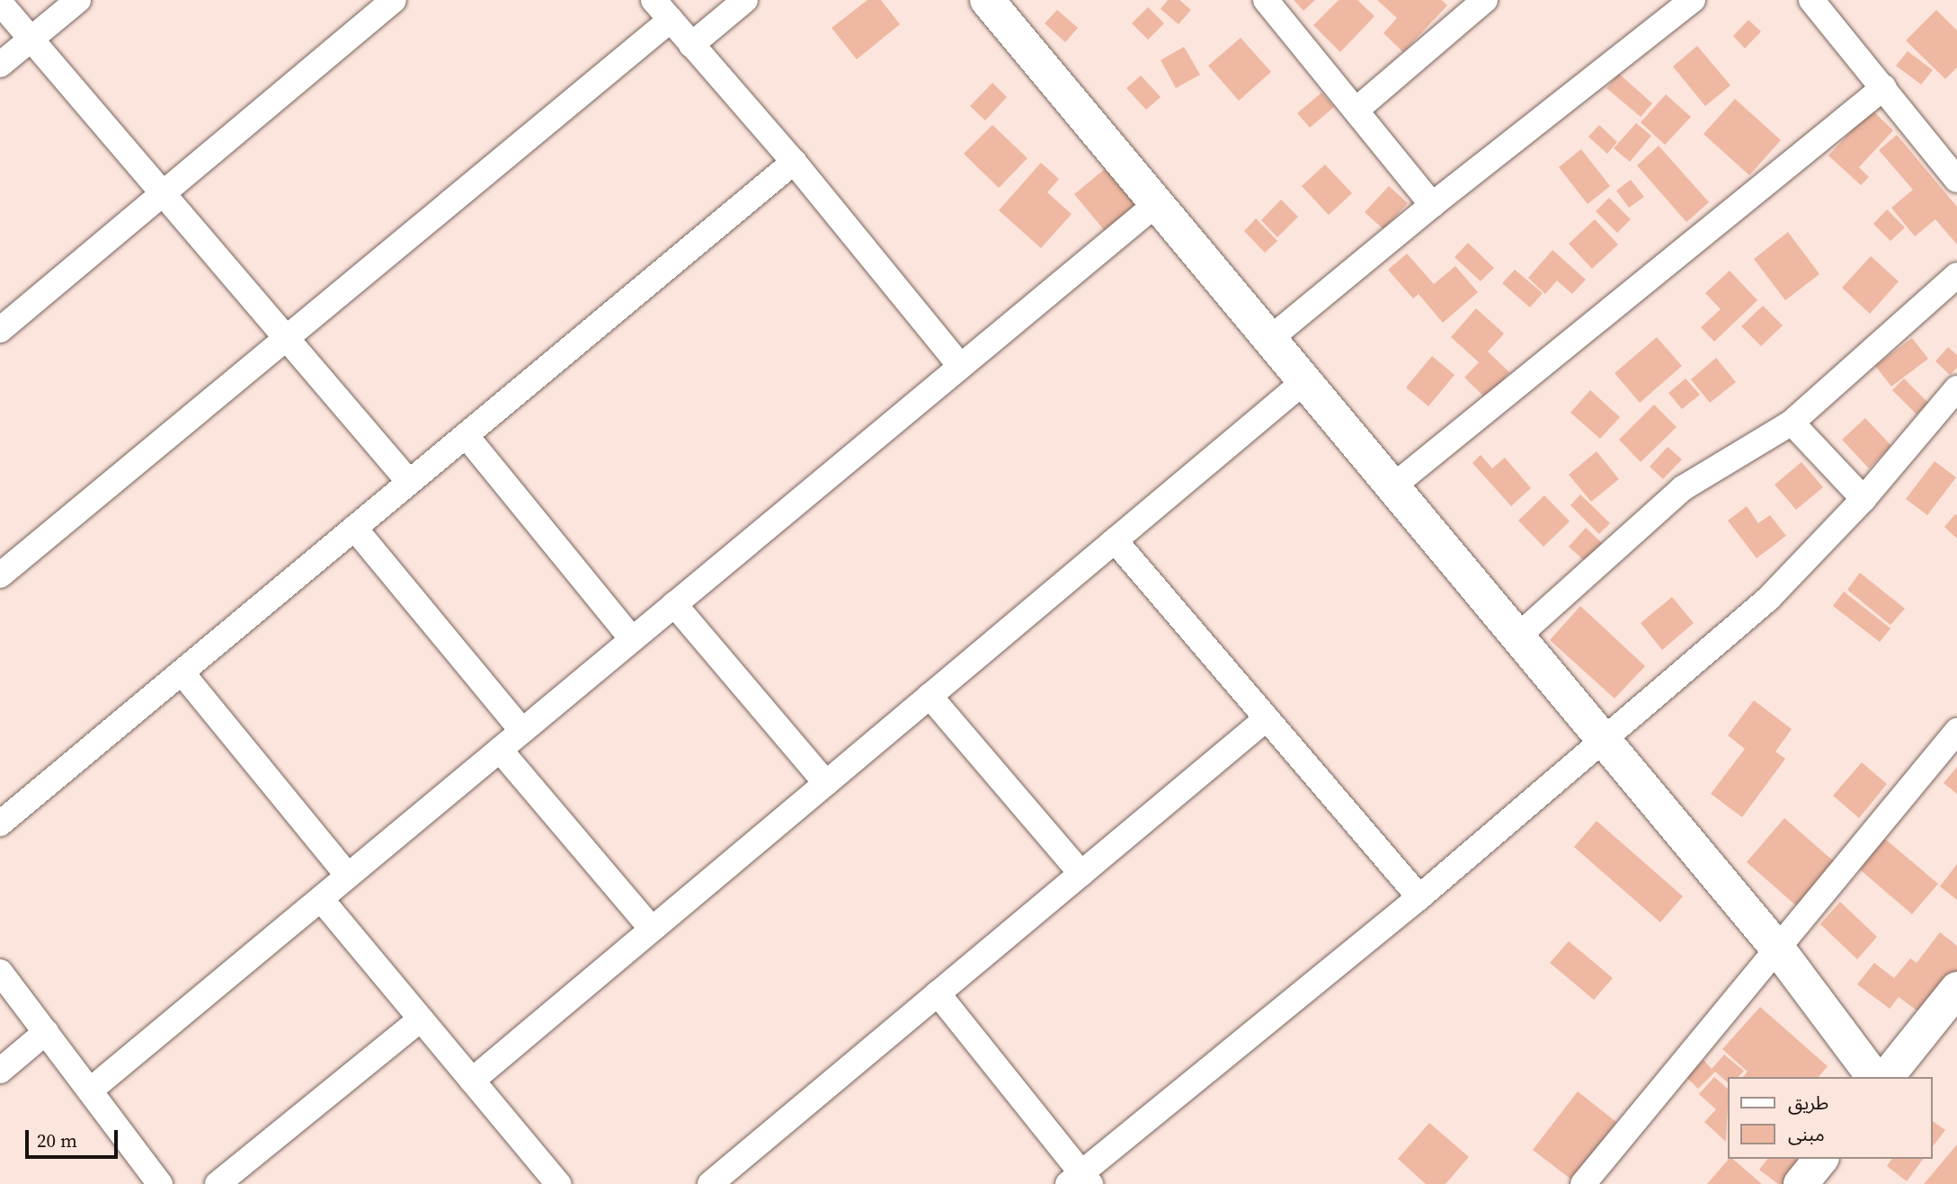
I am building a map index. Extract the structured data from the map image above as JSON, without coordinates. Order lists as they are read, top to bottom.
{
  "legend": ["طريق", "مبنى"],
  "scale_bar": "20 m"
}
